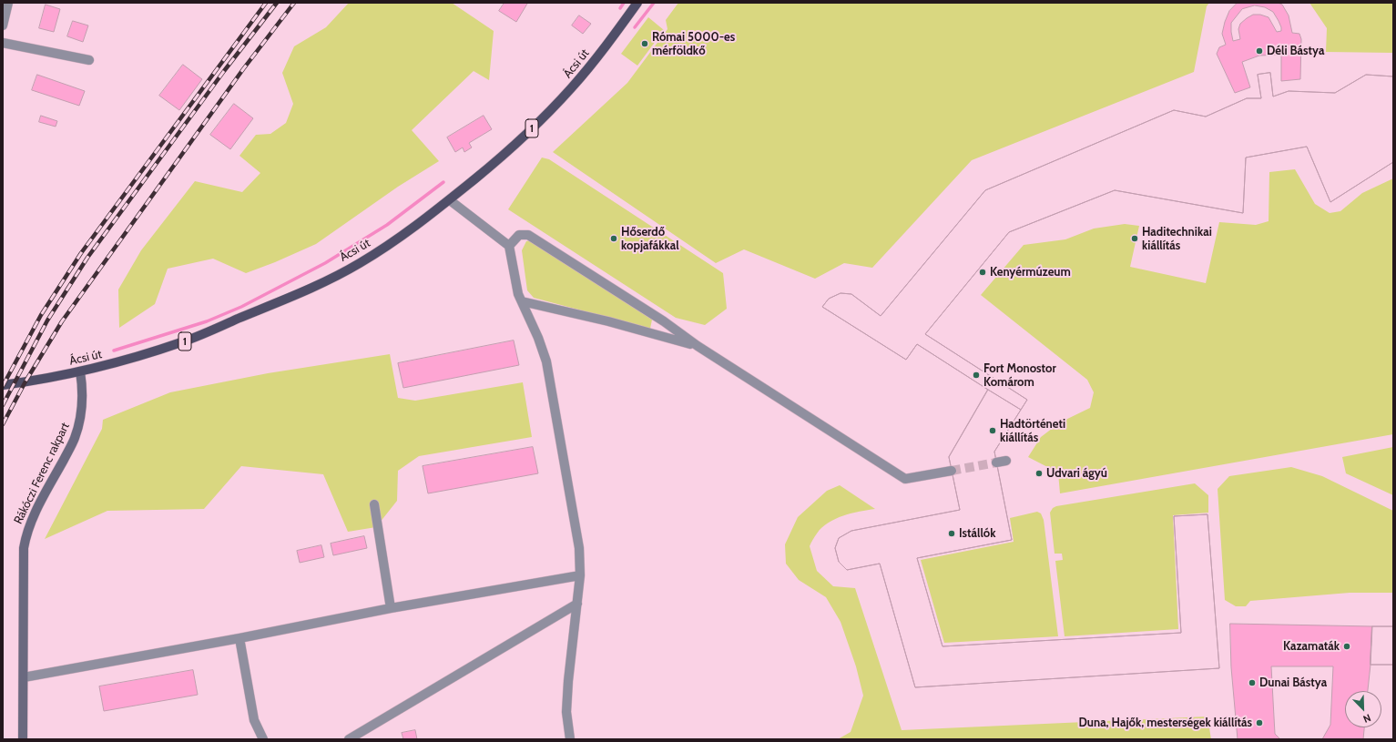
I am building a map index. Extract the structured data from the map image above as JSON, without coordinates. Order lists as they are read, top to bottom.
{
  "streets": {
    "main road": ["Ácsi út", "1"],
    "street": ["Rákóczi Ferenc rakpart"]
  },
  "crossings": [
    ["Ácsi út", "Rákóczi Ferenc rakpart"]
  ],
  "places": [
    "Római 5000-es mérföldkő",
    "Déli Bástya",
    "Hőserdő kopjafákkal",
    "Haditechnikai kiállítás",
    "Kenyérmúzeum",
    "Fort Monostor Komárom",
    "Hadtörténeti kiállítás",
    "Udvari ágyú",
    "Istállók",
    "Kazamaták",
    "Dunai Bástya",
    "Duna, Hajők, mesterségek kiállítás"
  ],
  "north": "bottom right"
}
